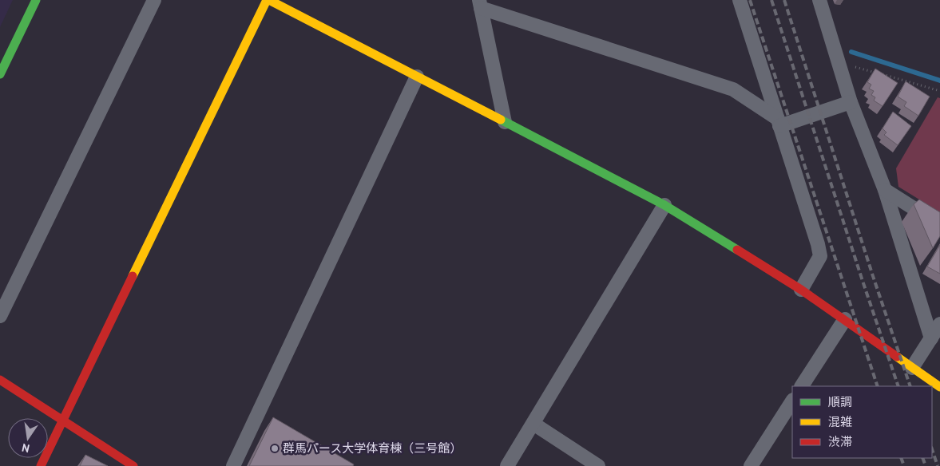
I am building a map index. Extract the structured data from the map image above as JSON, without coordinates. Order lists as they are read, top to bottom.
{
  "places": ["群馬パース大学体育棟（三号館）"],
  "legend": ["順調", "混雑", "渋滞"],
  "north": "bottom"
}
